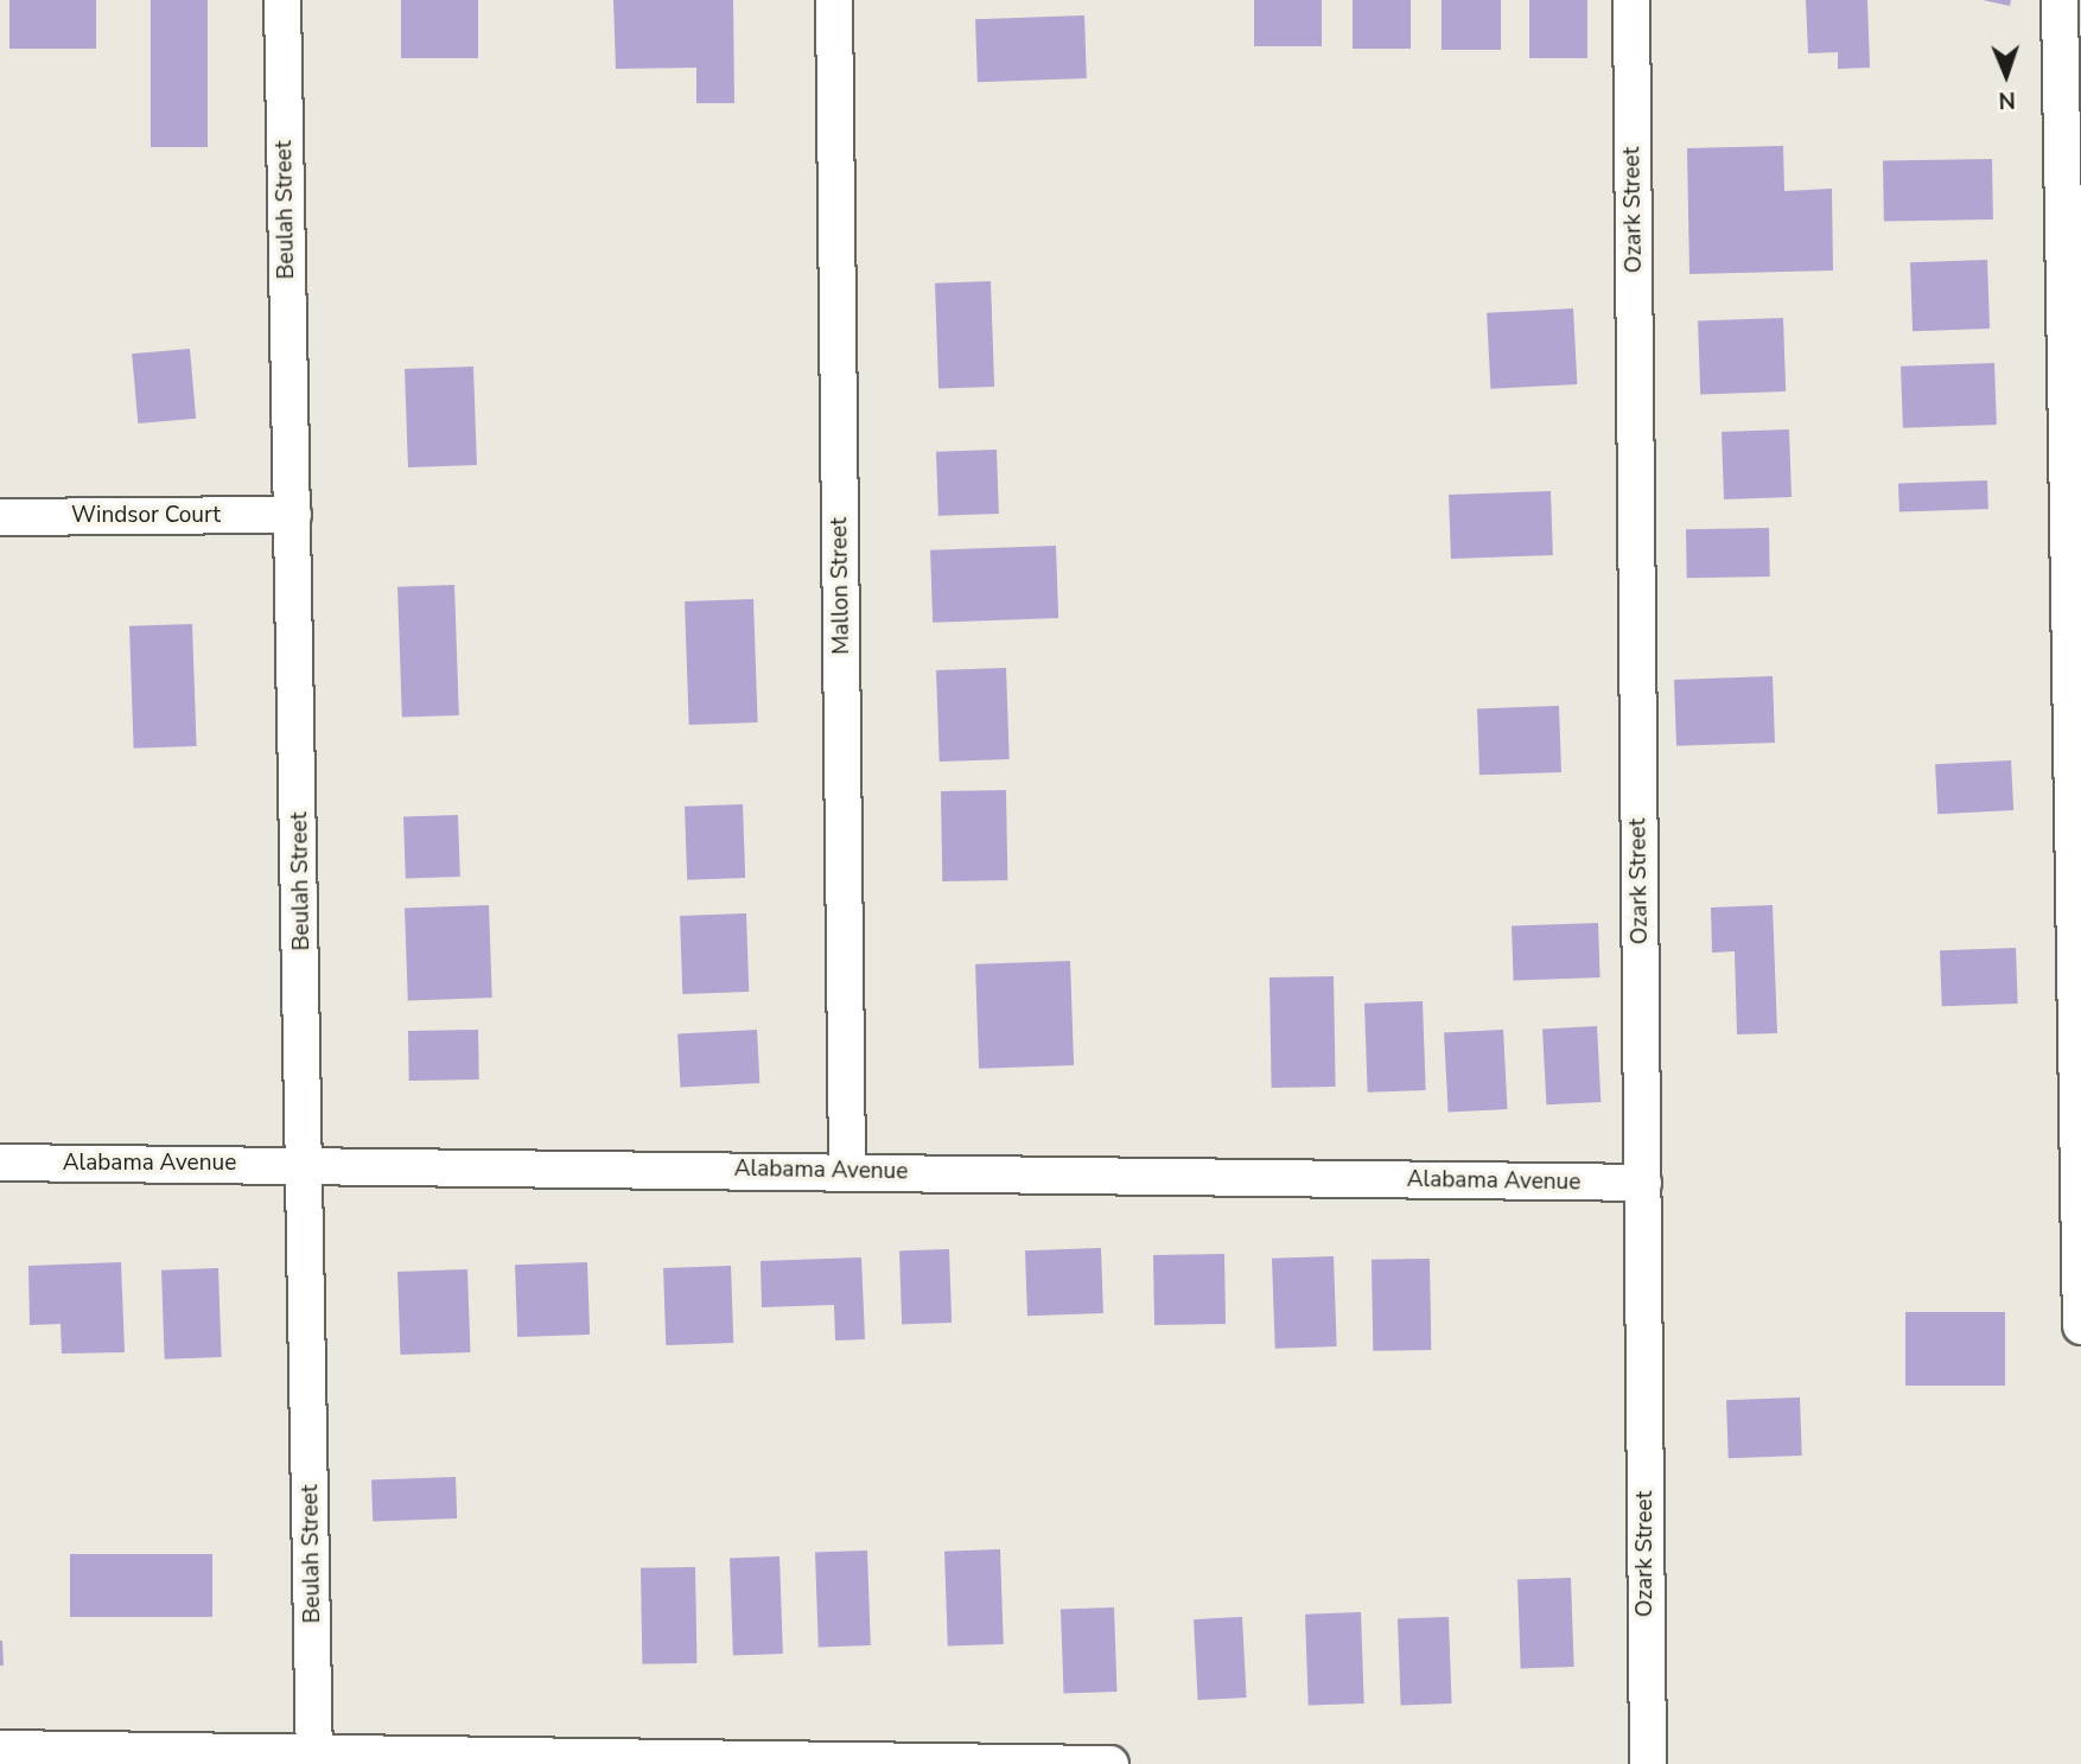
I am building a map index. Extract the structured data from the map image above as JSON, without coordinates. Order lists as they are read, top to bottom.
{
  "streets": {
    "street": [
      "Beulah Street",
      "Ozark Street",
      "Windsor Court",
      "Mallon Street",
      "Alabama Avenue"
    ]
  },
  "crossings": [
    ["Beulah Street", "Windsor Court"],
    ["Beulah Street", "Alabama Avenue"],
    ["Ozark Street", "Alabama Avenue"],
    ["Mallon Street", "Alabama Avenue"]
  ],
  "north": "bottom"
}
